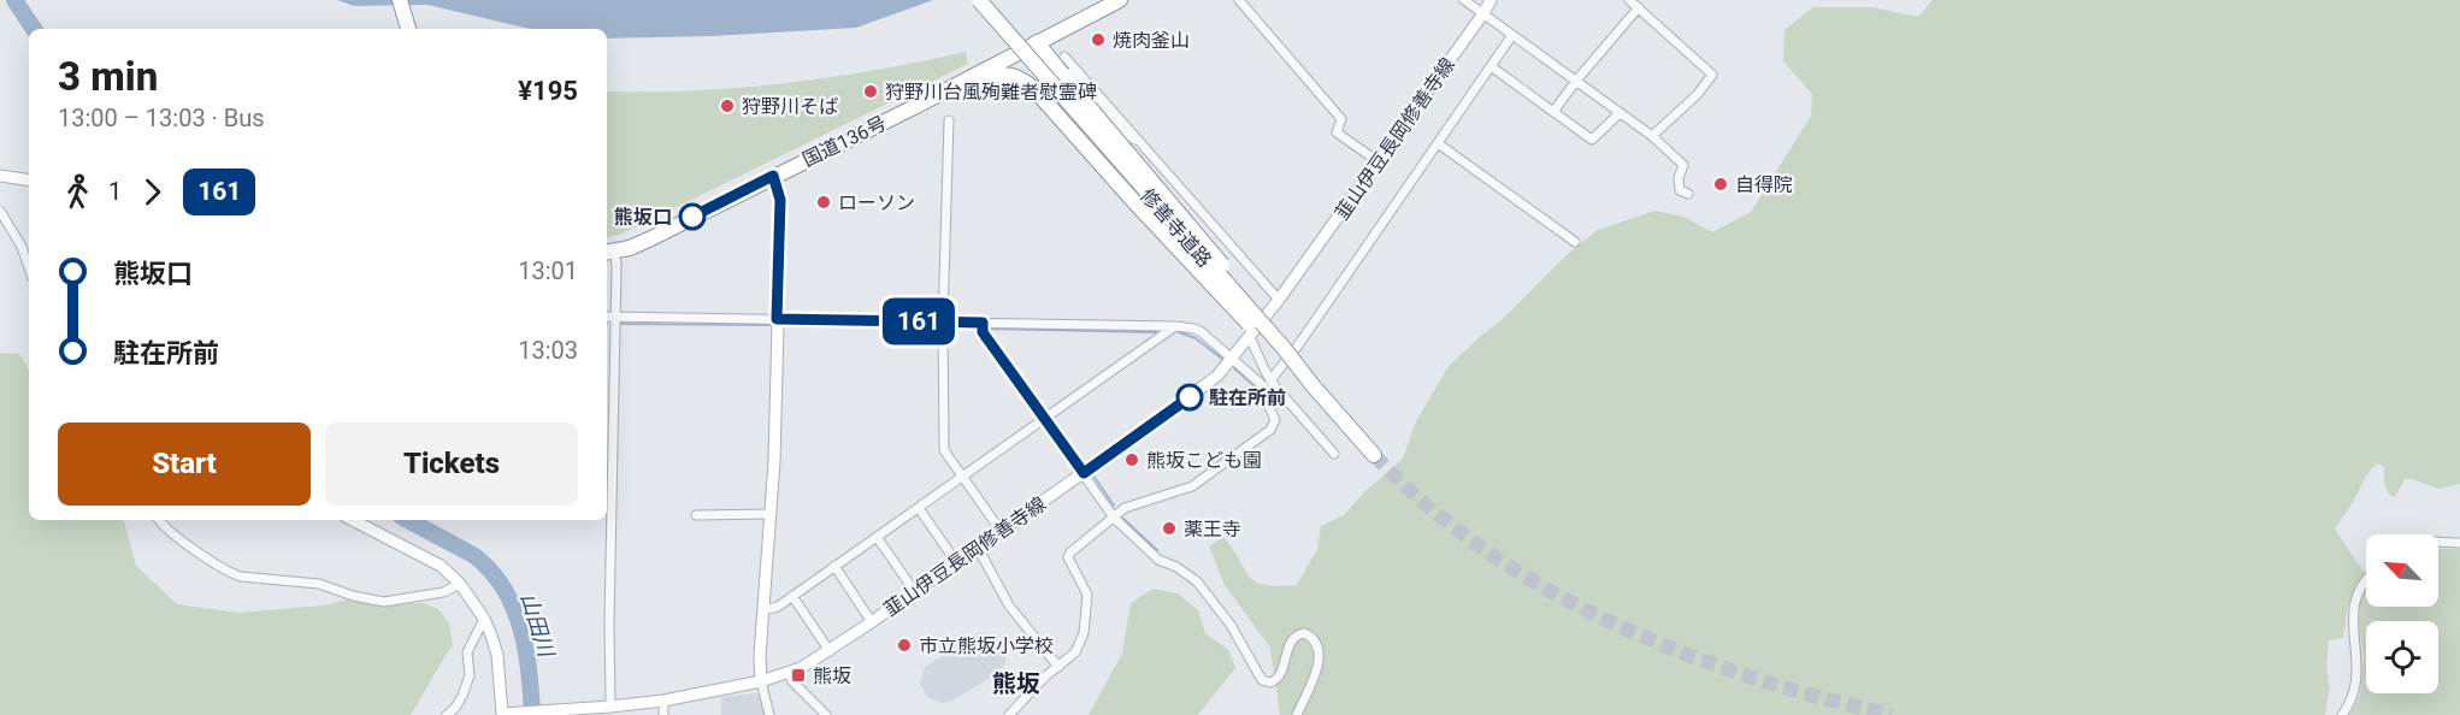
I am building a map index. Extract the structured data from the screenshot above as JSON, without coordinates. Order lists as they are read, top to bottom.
{
  "streets": {
    "highway": ["国道136号", "修善寺道路"],
    "main road": ["韮山伊豆長岡修善寺線"]
  },
  "districts": ["熊坂"],
  "water": ["山田川"],
  "places": {
    "other": [
      "焼肉釜山",
      "狩野川台風殉難者慰霊碑",
      "狩野川そば",
      "自得院",
      "ローソン",
      "熊坂口",
      "駐在所前",
      "熊坂こども園",
      "薬王寺",
      "市立熊坂小学校"
    ],
    "transit": ["熊坂"]
  },
  "lines": ["bus line 161"],
  "north": "top left",
  "page": {
    "on_map": "161",
    "heading": ["3 min", "13:00 – 13:03 · Bus", "¥195"],
    "legs": ["1", "161"],
    "list": [
      {
        "name": "熊坂口",
        "value": "13:01"
      },
      {
        "name": "駐在所前",
        "value": "13:03"
      }
    ],
    "buttons": ["Start", "Tickets"]
  }
}
